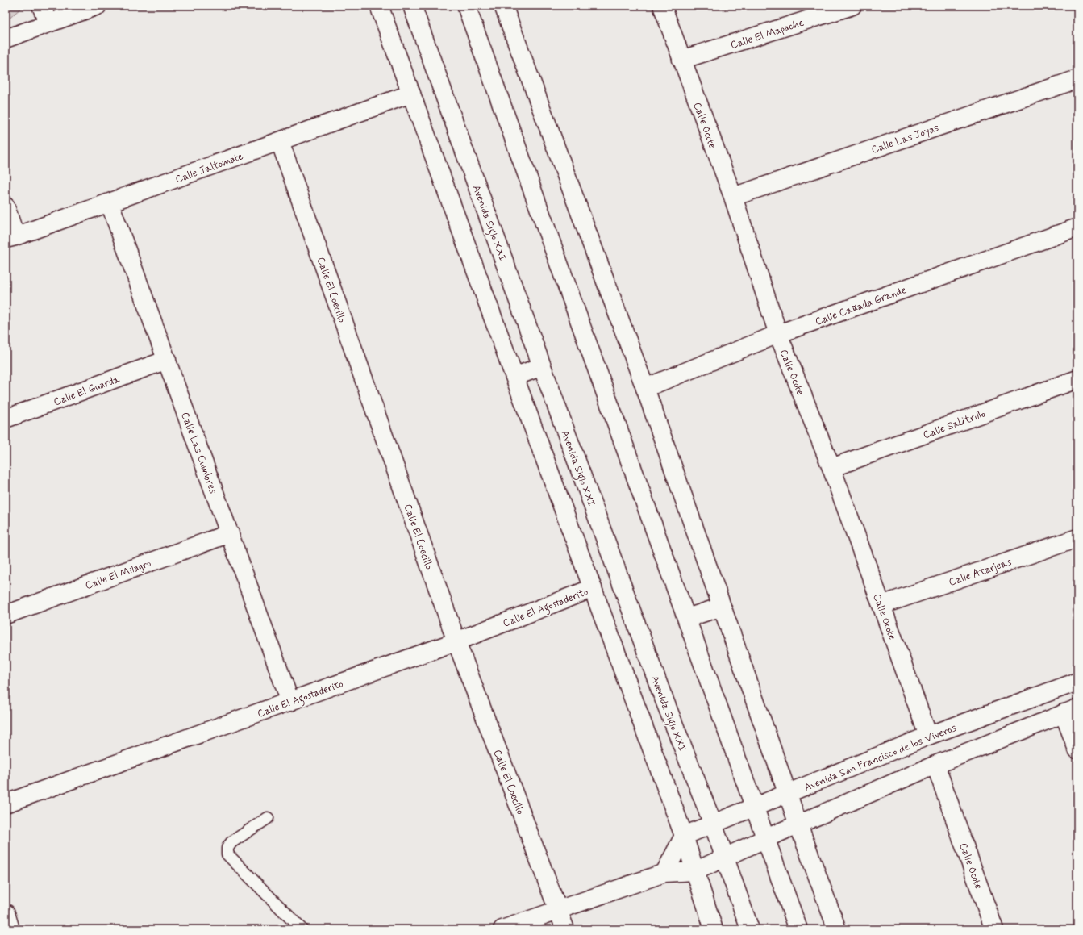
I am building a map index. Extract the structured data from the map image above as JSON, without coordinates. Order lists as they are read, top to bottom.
{
  "streets": {
    "main road": [
      "Calle El Mapache",
      "Calle Ocote",
      "Calle Las Joyas",
      "Calle Jaltomate",
      "Avenida Siglo XXI",
      "Calle El Coecillo",
      "Calle Cañada Grande",
      "Calle El Guarda",
      "Calle Salitrillo",
      "Calle Las Cumbres",
      "Calle Atarjeas",
      "Calle El Milagro",
      "Calle El Agostaderito",
      "Avenida San Francisco de los Viveros"
    ]
  },
  "crossings": [
    ["Calle El Mapache", "Calle Ocote"],
    ["Calle Ocote", "Calle Las Joyas"],
    ["Calle Ocote", "Calle Cañada Grande"],
    ["Calle Ocote", "Calle Salitrillo"],
    ["Calle Ocote", "Calle Atarjeas"],
    ["Calle Ocote", "Avenida San Francisco de los Viveros"],
    ["Calle Jaltomate", "Calle El Coecillo"],
    ["Calle Jaltomate", "Calle Las Cumbres"],
    ["Avenida Siglo XXI", "Avenida San Francisco de los Viveros"],
    ["Calle El Coecillo", "Calle El Agostaderito"],
    ["Calle El Guarda", "Calle Las Cumbres"],
    ["Calle Las Cumbres", "Calle El Milagro"],
    ["Calle Las Cumbres", "Calle El Agostaderito"]
  ]
}
